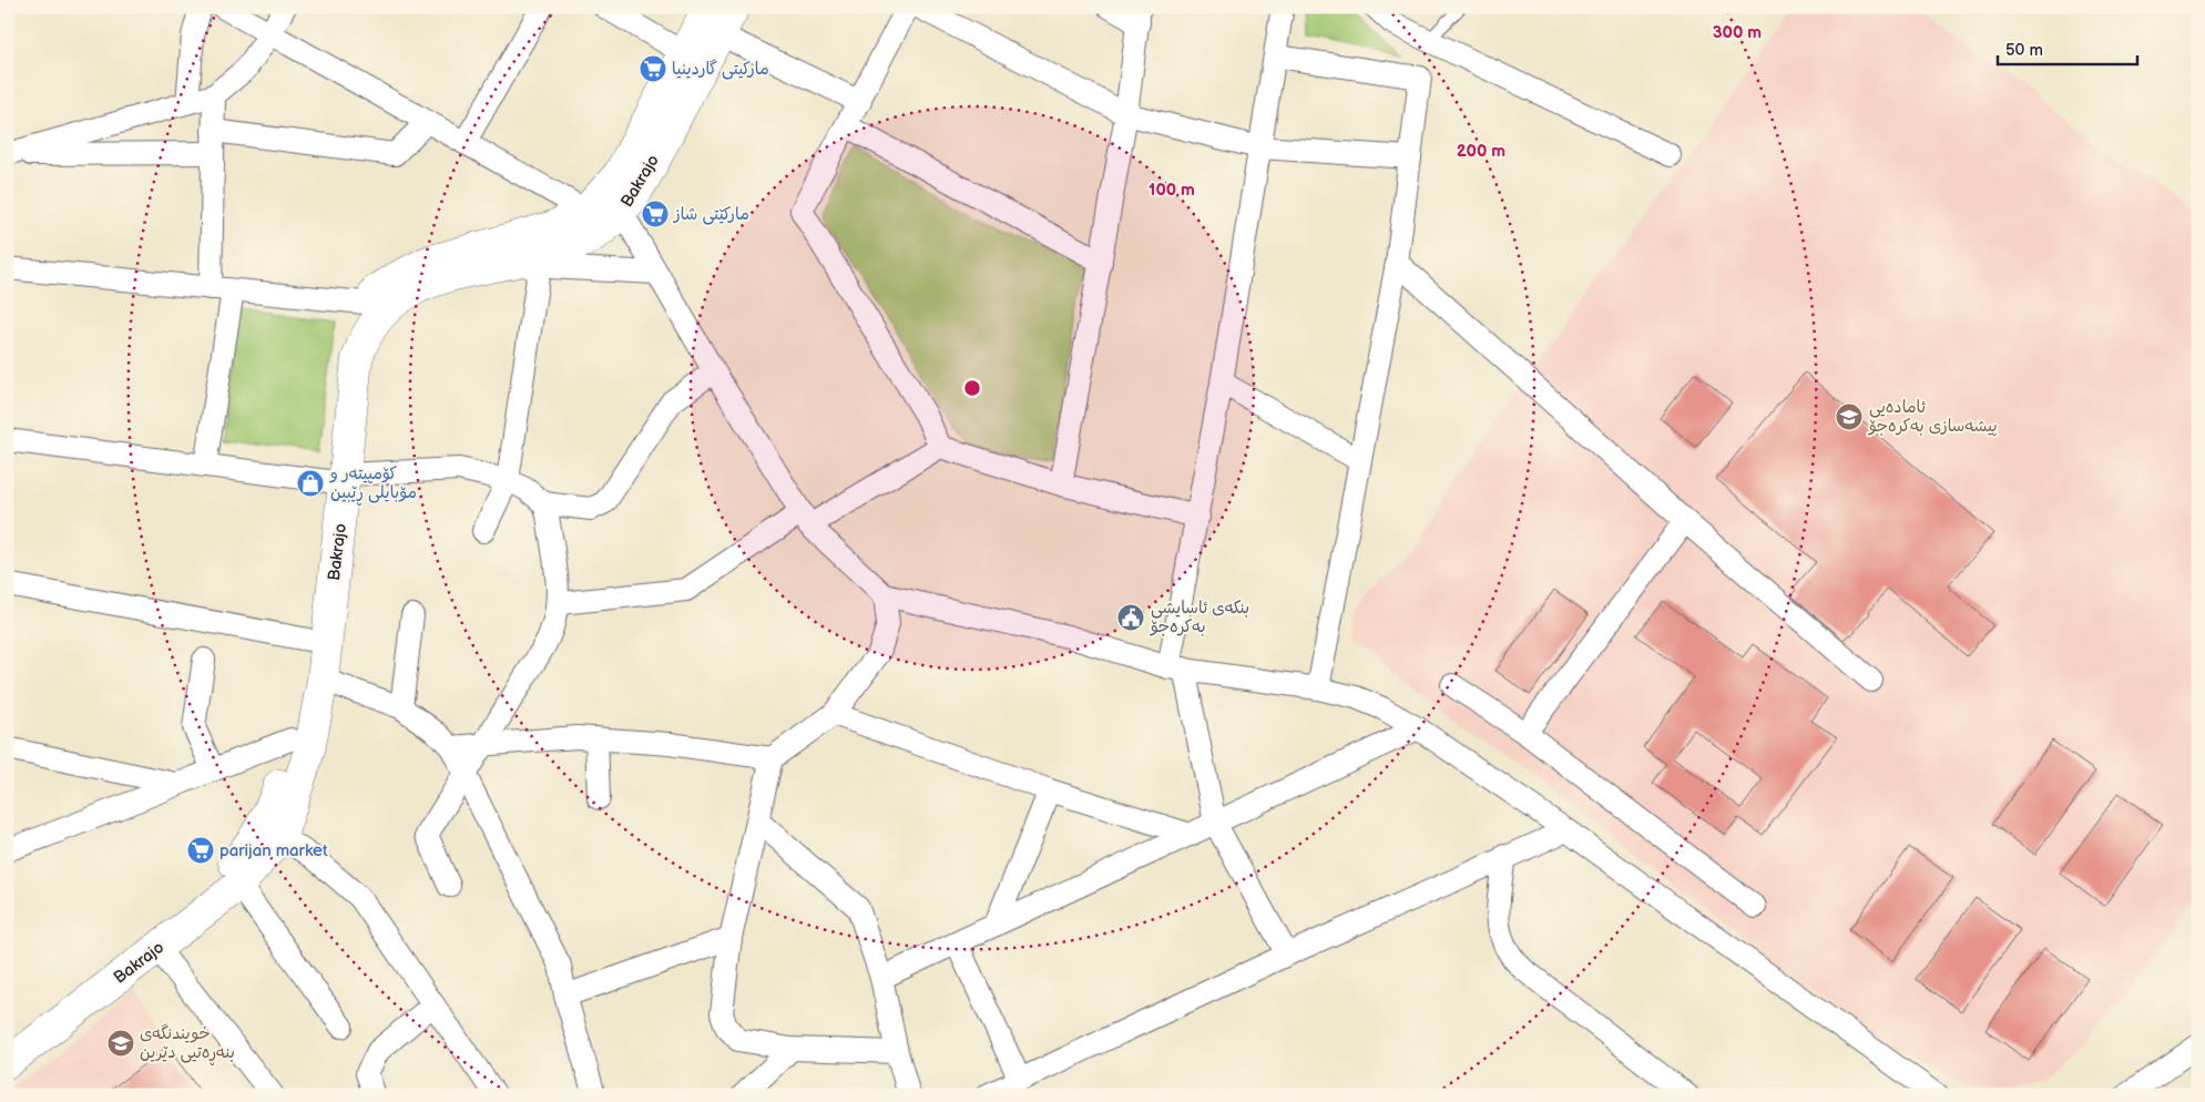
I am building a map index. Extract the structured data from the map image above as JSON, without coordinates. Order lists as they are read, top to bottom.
{
  "streets": {
    "street": ["Bakrajo"]
  },
  "places": {
    "supermarket": ["مارکیتی گاردینیا", "مارکێتی شاز", "parijan market"],
    "school or university": ["ئامادەیی پیشەسازی بەکرەجۆ", "خویندنگەی بنەڕەتیی دێرین"],
    "shop": ["کۆمپیتەر و مۆبایلی ڕێبین"],
    "public building": ["بنکەی ئاسایشی بەکرەجۆ"]
  },
  "scale_bar": "50 m",
  "rings": ["300 m", "200 m", "100 m"]
}
